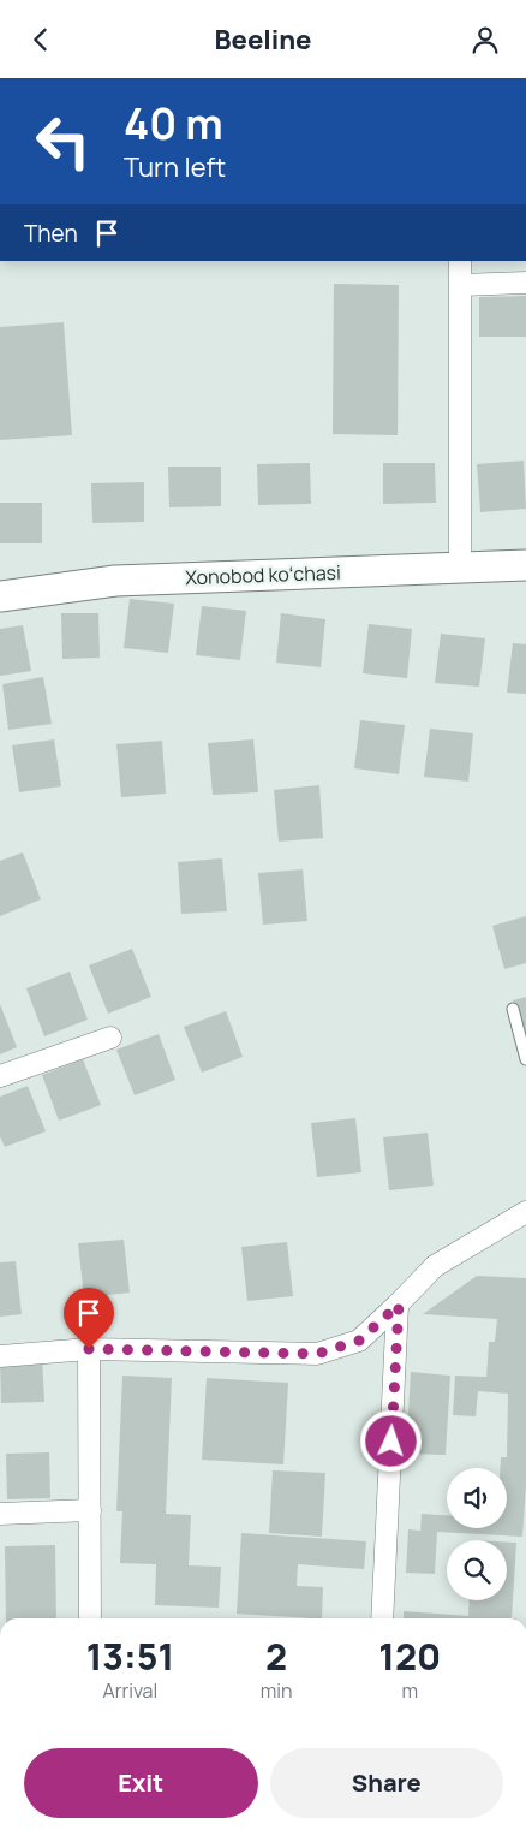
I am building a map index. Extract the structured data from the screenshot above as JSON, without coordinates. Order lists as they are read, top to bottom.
{
  "streets": {
    "main road": ["Xonobod koʻchasi"]
  },
  "page": {
    "header": "Beeline",
    "turn": ["40 m", "Turn left"],
    "then": "Then",
    "eta": [
      "13:51",
      "Arrival",
      "2",
      "min",
      "120",
      "m"
    ],
    "buttons": ["Exit", "Share"]
  }
}
